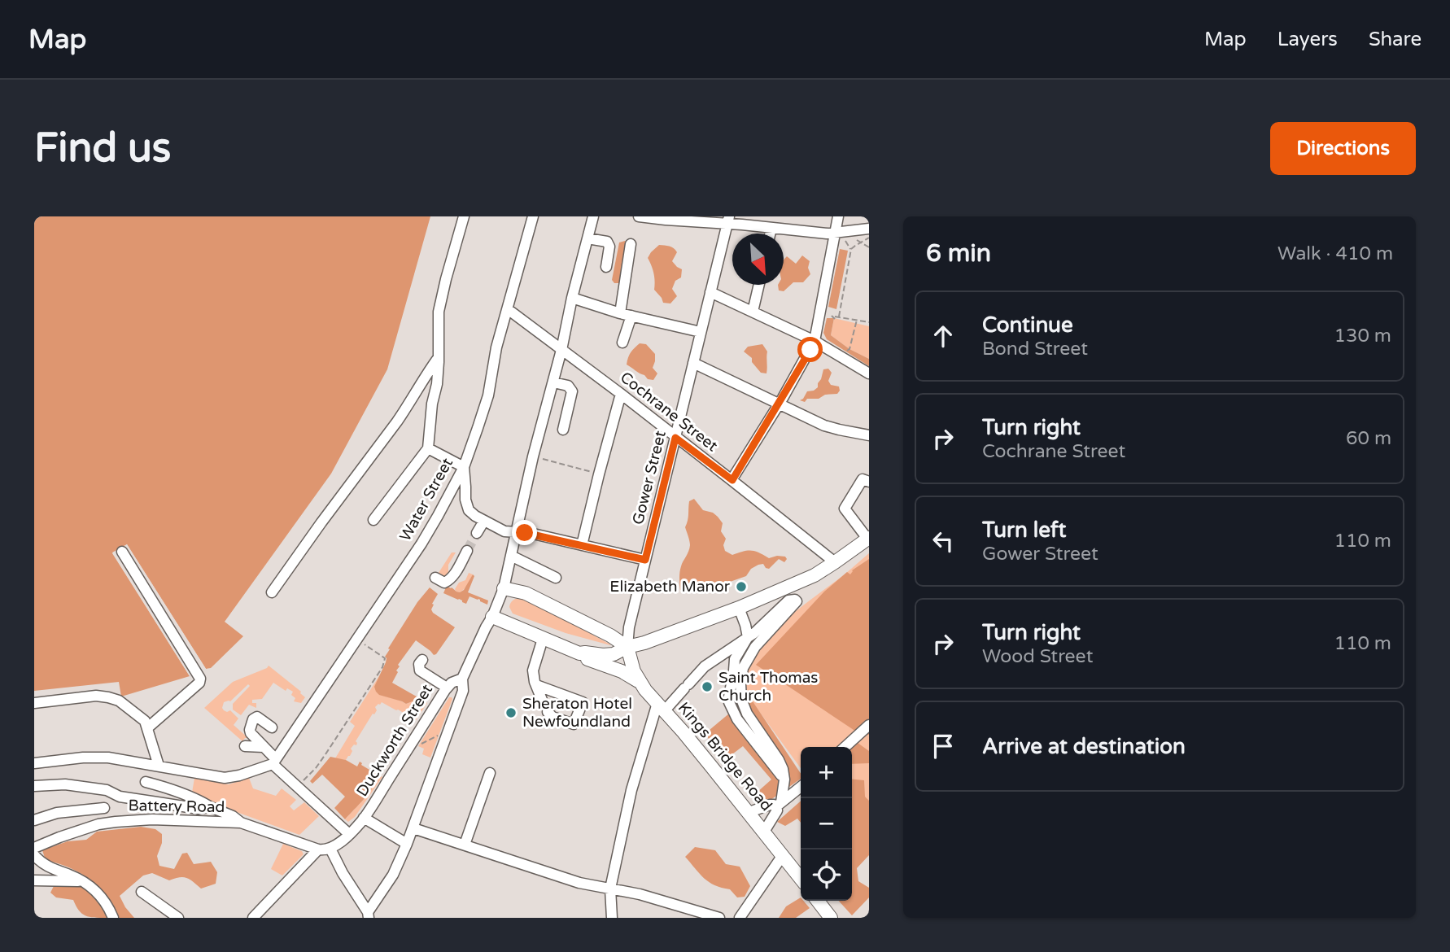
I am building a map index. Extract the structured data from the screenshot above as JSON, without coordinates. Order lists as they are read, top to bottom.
{
  "streets": {
    "main road": ["Kings Bridge Road"],
    "street": [
      "Cochrane Street",
      "Gower Street",
      "Water Street",
      "Duckworth Street",
      "Battery Road"
    ]
  },
  "crossings": [
    ["Cochrane Street", "Gower Street"],
    ["Cochrane Street", "Water Street"],
    ["Gower Street", "Kings Bridge Road"]
  ],
  "places": ["Elizabeth Manor", "Saint Thomas Church", "Sheraton Hotel Newfoundland"],
  "north": "bottom right",
  "page": {
    "header": "Map",
    "nav": ["Map", "Layers", "Share"],
    "buttons": "Directions",
    "title": "Find us",
    "heading": ["6 min", "Walk · 410 m"],
    "list": [
      ["Continue", "Bond Street", "130 m"],
      ["Turn right", "Cochrane Street", "60 m"],
      ["Turn left", "Gower Street", "110 m"],
      ["Turn right", "Wood Street", "110 m"],
      "Arrive at destination"
    ],
    "map_buttons": ["+", "−"]
  }
}
